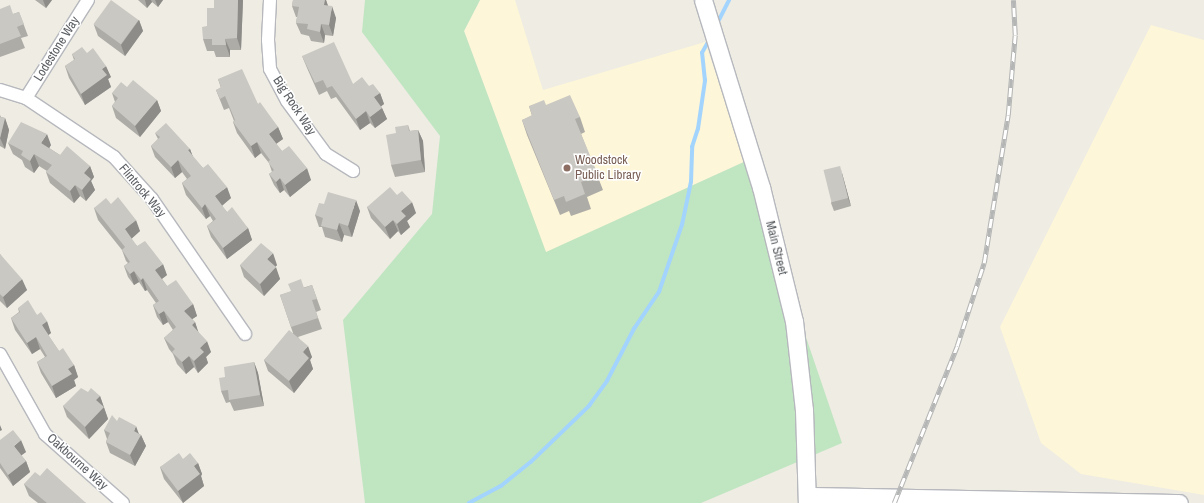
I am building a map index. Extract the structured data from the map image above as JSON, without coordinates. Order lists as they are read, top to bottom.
{
  "streets": {
    "main road": ["Main Street"],
    "street": [
      "Lodestone Way",
      "Big Rock Way",
      "Flintrock Way",
      "Oakbourne Way"
    ]
  },
  "crossings": [
    ["Lodestone Way", "Flintrock Way"]
  ],
  "places": ["Woodstock Public Library"]
}
